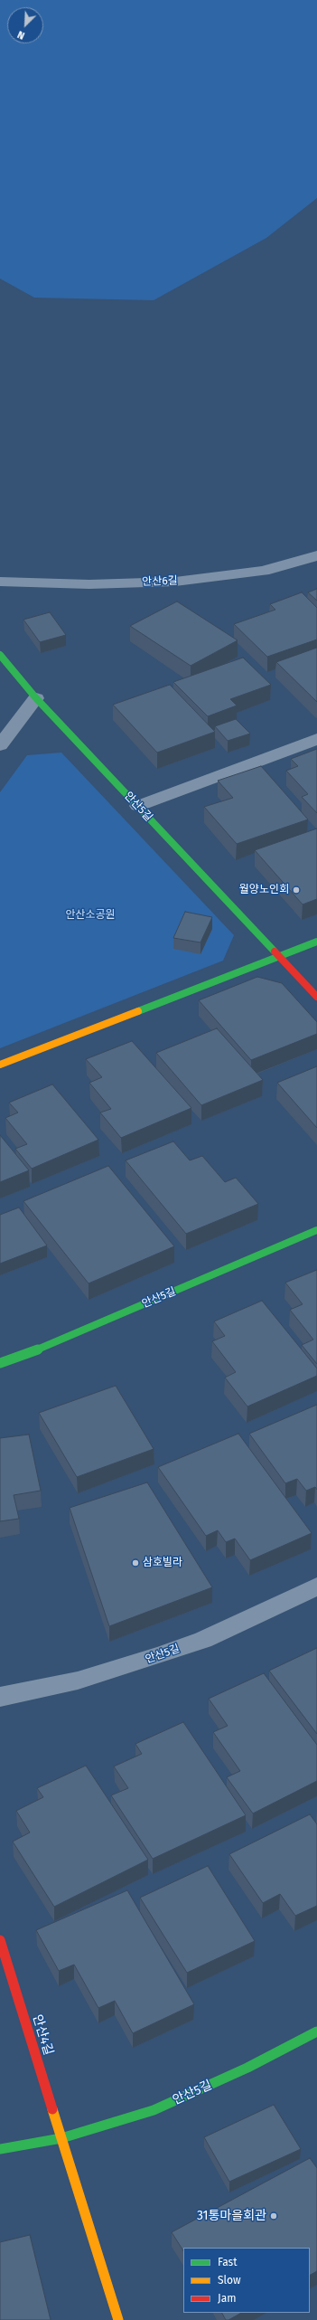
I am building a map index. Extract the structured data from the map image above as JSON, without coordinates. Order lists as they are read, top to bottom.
{
  "streets": {
    "street": ["안산6길", "안산5길", "안산4길"]
  },
  "crossings": [
    ["안산5길", "안산4길"]
  ],
  "parks": ["안산소공원"],
  "places": ["월양노인회", "삼호빌라", "31통마을회관"],
  "legend": ["Fast", "Slow", "Jam"],
  "north": "bottom left"
}
